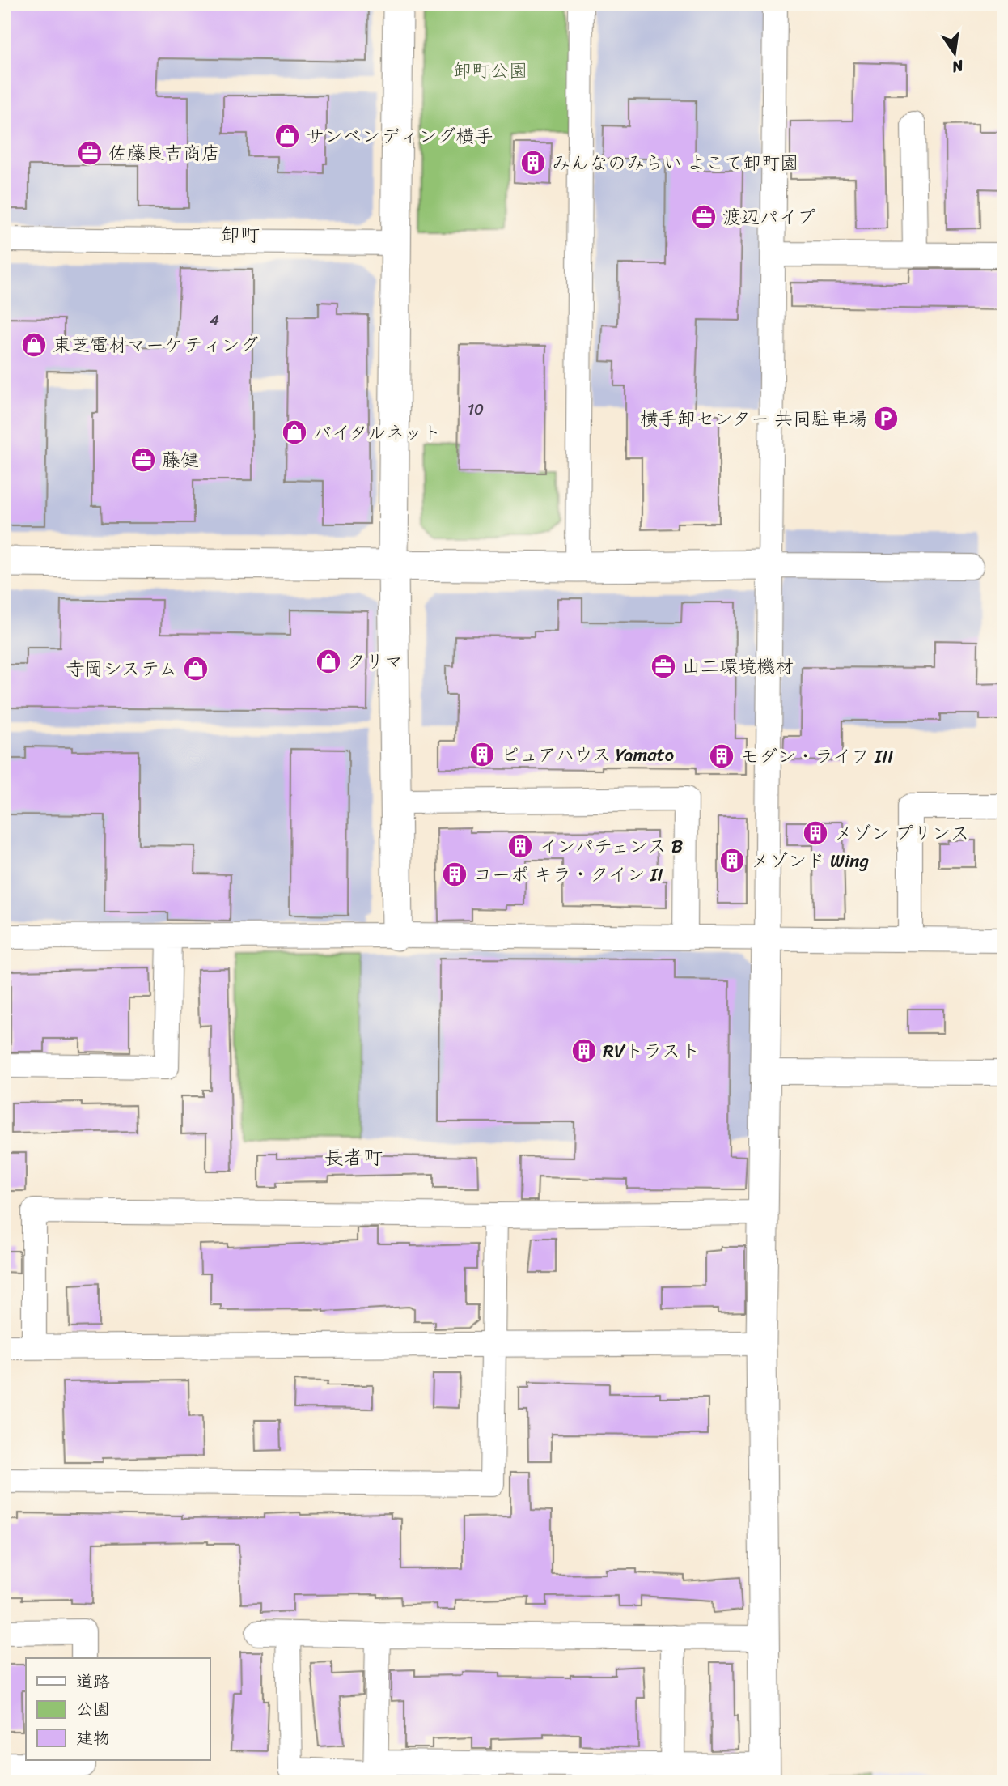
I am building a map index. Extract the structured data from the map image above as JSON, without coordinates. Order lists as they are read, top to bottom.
{
  "districts": ["卸町", "長者町"],
  "parks": ["卸町公園"],
  "places": {
    "shop": [
      "サンベンディング横手",
      "東芝電材マーケティング",
      "バイタルネット",
      "クリマ",
      "寺岡システム"
    ],
    "office": [
      "佐藤良吉商店",
      "渡辺パイプ",
      "藤健",
      "山二環境機材"
    ],
    "building": [
      "みんなのみらい よこて卸町園",
      "ピュアハウス Yamato",
      "モダン・ライフ III",
      "メゾン プリンス",
      "インパチェンス B",
      "メゾンド Wing",
      "コーポ キラ・クイン II",
      "RVトラスト"
    ],
    "parking": ["横手卸センター 共同駐車場"]
  },
  "house_numbers": ["4", "10"],
  "legend": ["道路", "公園", "建物"],
  "north": "bottom"
}
